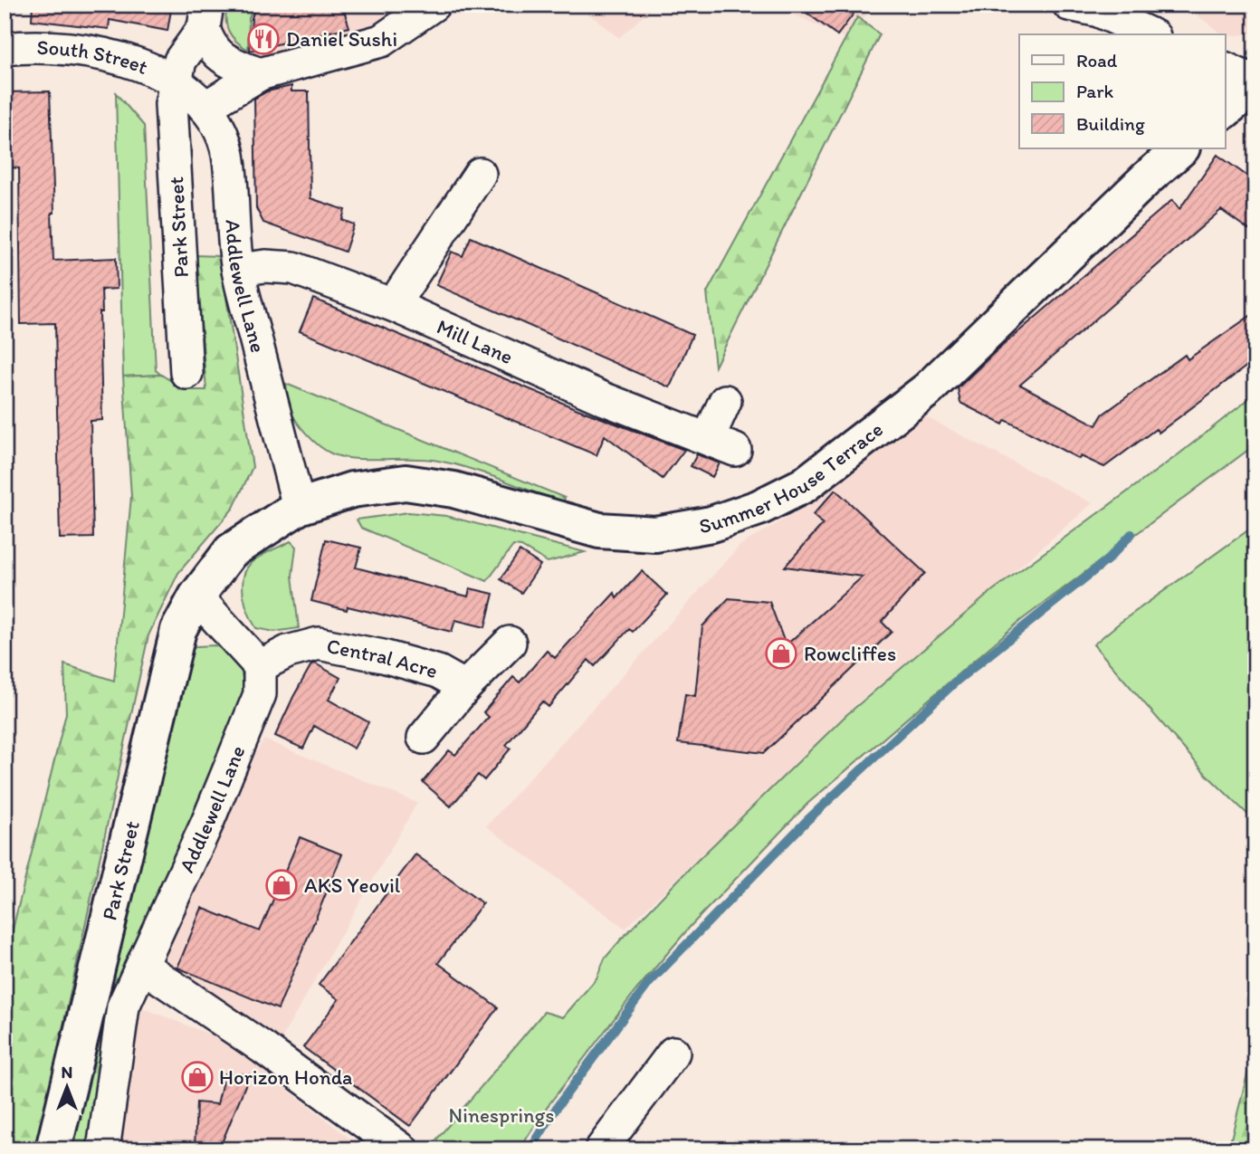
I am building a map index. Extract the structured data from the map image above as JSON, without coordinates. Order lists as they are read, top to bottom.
{
  "streets": {
    "street": [
      "South Street",
      "Park Street",
      "Addlewell Lane",
      "Mill Lane",
      "Summer House Terrace",
      "Central Acre"
    ]
  },
  "crossings": [
    ["South Street", "Park Street"],
    ["South Street", "Addlewell Lane"],
    ["Park Street", "Addlewell Lane"],
    ["Park Street", "Summer House Terrace"],
    ["Addlewell Lane", "Mill Lane"],
    ["Addlewell Lane", "Summer House Terrace"],
    ["Addlewell Lane", "Central Acre"]
  ],
  "parks": ["Ninesprings"],
  "places": {
    "restaurant": ["Daniel Sushi"],
    "shop": ["Rowcliffes", "AKS Yeovil", "Horizon Honda"]
  },
  "legend": ["Road", "Park", "Building"],
  "north": "top"
}
